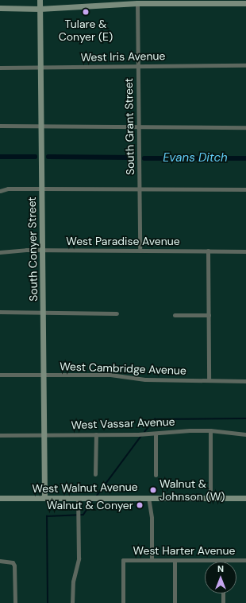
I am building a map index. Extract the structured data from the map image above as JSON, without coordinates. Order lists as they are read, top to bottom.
{
  "streets": {
    "street": [
      "West Iris Avenue",
      "South Grant Street",
      "West Paradise Avenue",
      "South Conyer Street",
      "West Cambridge Avenue",
      "West Vassar Avenue",
      "West Walnut Avenue",
      "West Harter Avenue"
    ]
  },
  "crossings": [
    ["West Iris Avenue", "South Grant Street"],
    ["West Iris Avenue", "South Conyer Street"],
    ["South Grant Street", "West Paradise Avenue"],
    ["West Paradise Avenue", "South Conyer Street"],
    ["South Conyer Street", "West Cambridge Avenue"],
    ["South Conyer Street", "West Vassar Avenue"],
    ["South Conyer Street", "West Walnut Avenue"]
  ],
  "water": ["Evans Ditch"],
  "places": ["Tulare & Conyer (E)", "Walnut & Johnson (W)", "Walnut & Conyer"],
  "north": "top"
}
